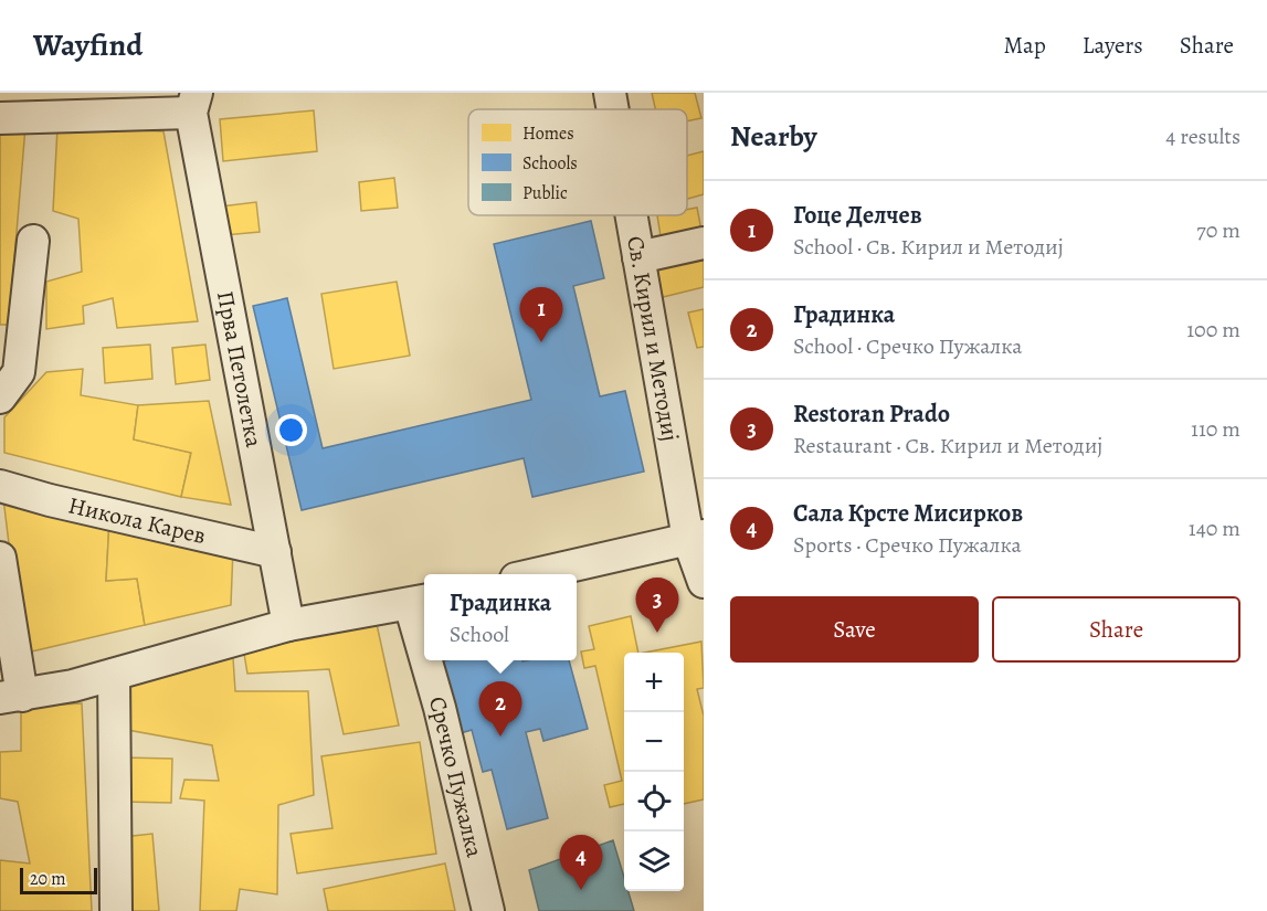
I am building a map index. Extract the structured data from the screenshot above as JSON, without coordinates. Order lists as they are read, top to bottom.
{
  "streets": {
    "street": [
      "Св. Кирил и Методиј",
      "Прва Петолетка",
      "Никола Карев",
      "Сречко Пужалка"
    ]
  },
  "crossings": [
    ["Прва Петолетка", "Никола Карев"]
  ],
  "legend": ["Homes", "Schools", "Public"],
  "scale_bar": "20 m",
  "page": {
    "header": "Wayfind",
    "nav": ["Map", "Layers", "Share"],
    "heading": ["Nearby", "4 results"],
    "list": [
      {
        "mark": "1",
        "name": "Гоце Делчев",
        "note": "School · Св. Кирил и Методиј",
        "value": "70 m"
      },
      {
        "mark": "2",
        "name": "Градинка",
        "note": "School · Сречко Пужалка",
        "value": "100 m"
      },
      {
        "mark": "3",
        "name": "Restoran Prado",
        "note": "Restaurant · Св. Кирил и Методиј",
        "value": "110 m"
      },
      {
        "mark": "4",
        "name": "Сала Крсте Мисирков",
        "note": "Sports · Сречко Пужалка",
        "value": "140 m"
      }
    ],
    "pins": [
      "1",
      "3",
      "2",
      "4"
    ],
    "popup": ["Градинка", "School"],
    "buttons": ["Save", "Share"],
    "map_buttons": ["+", "−"],
    "scale": "20 m"
  }
}
